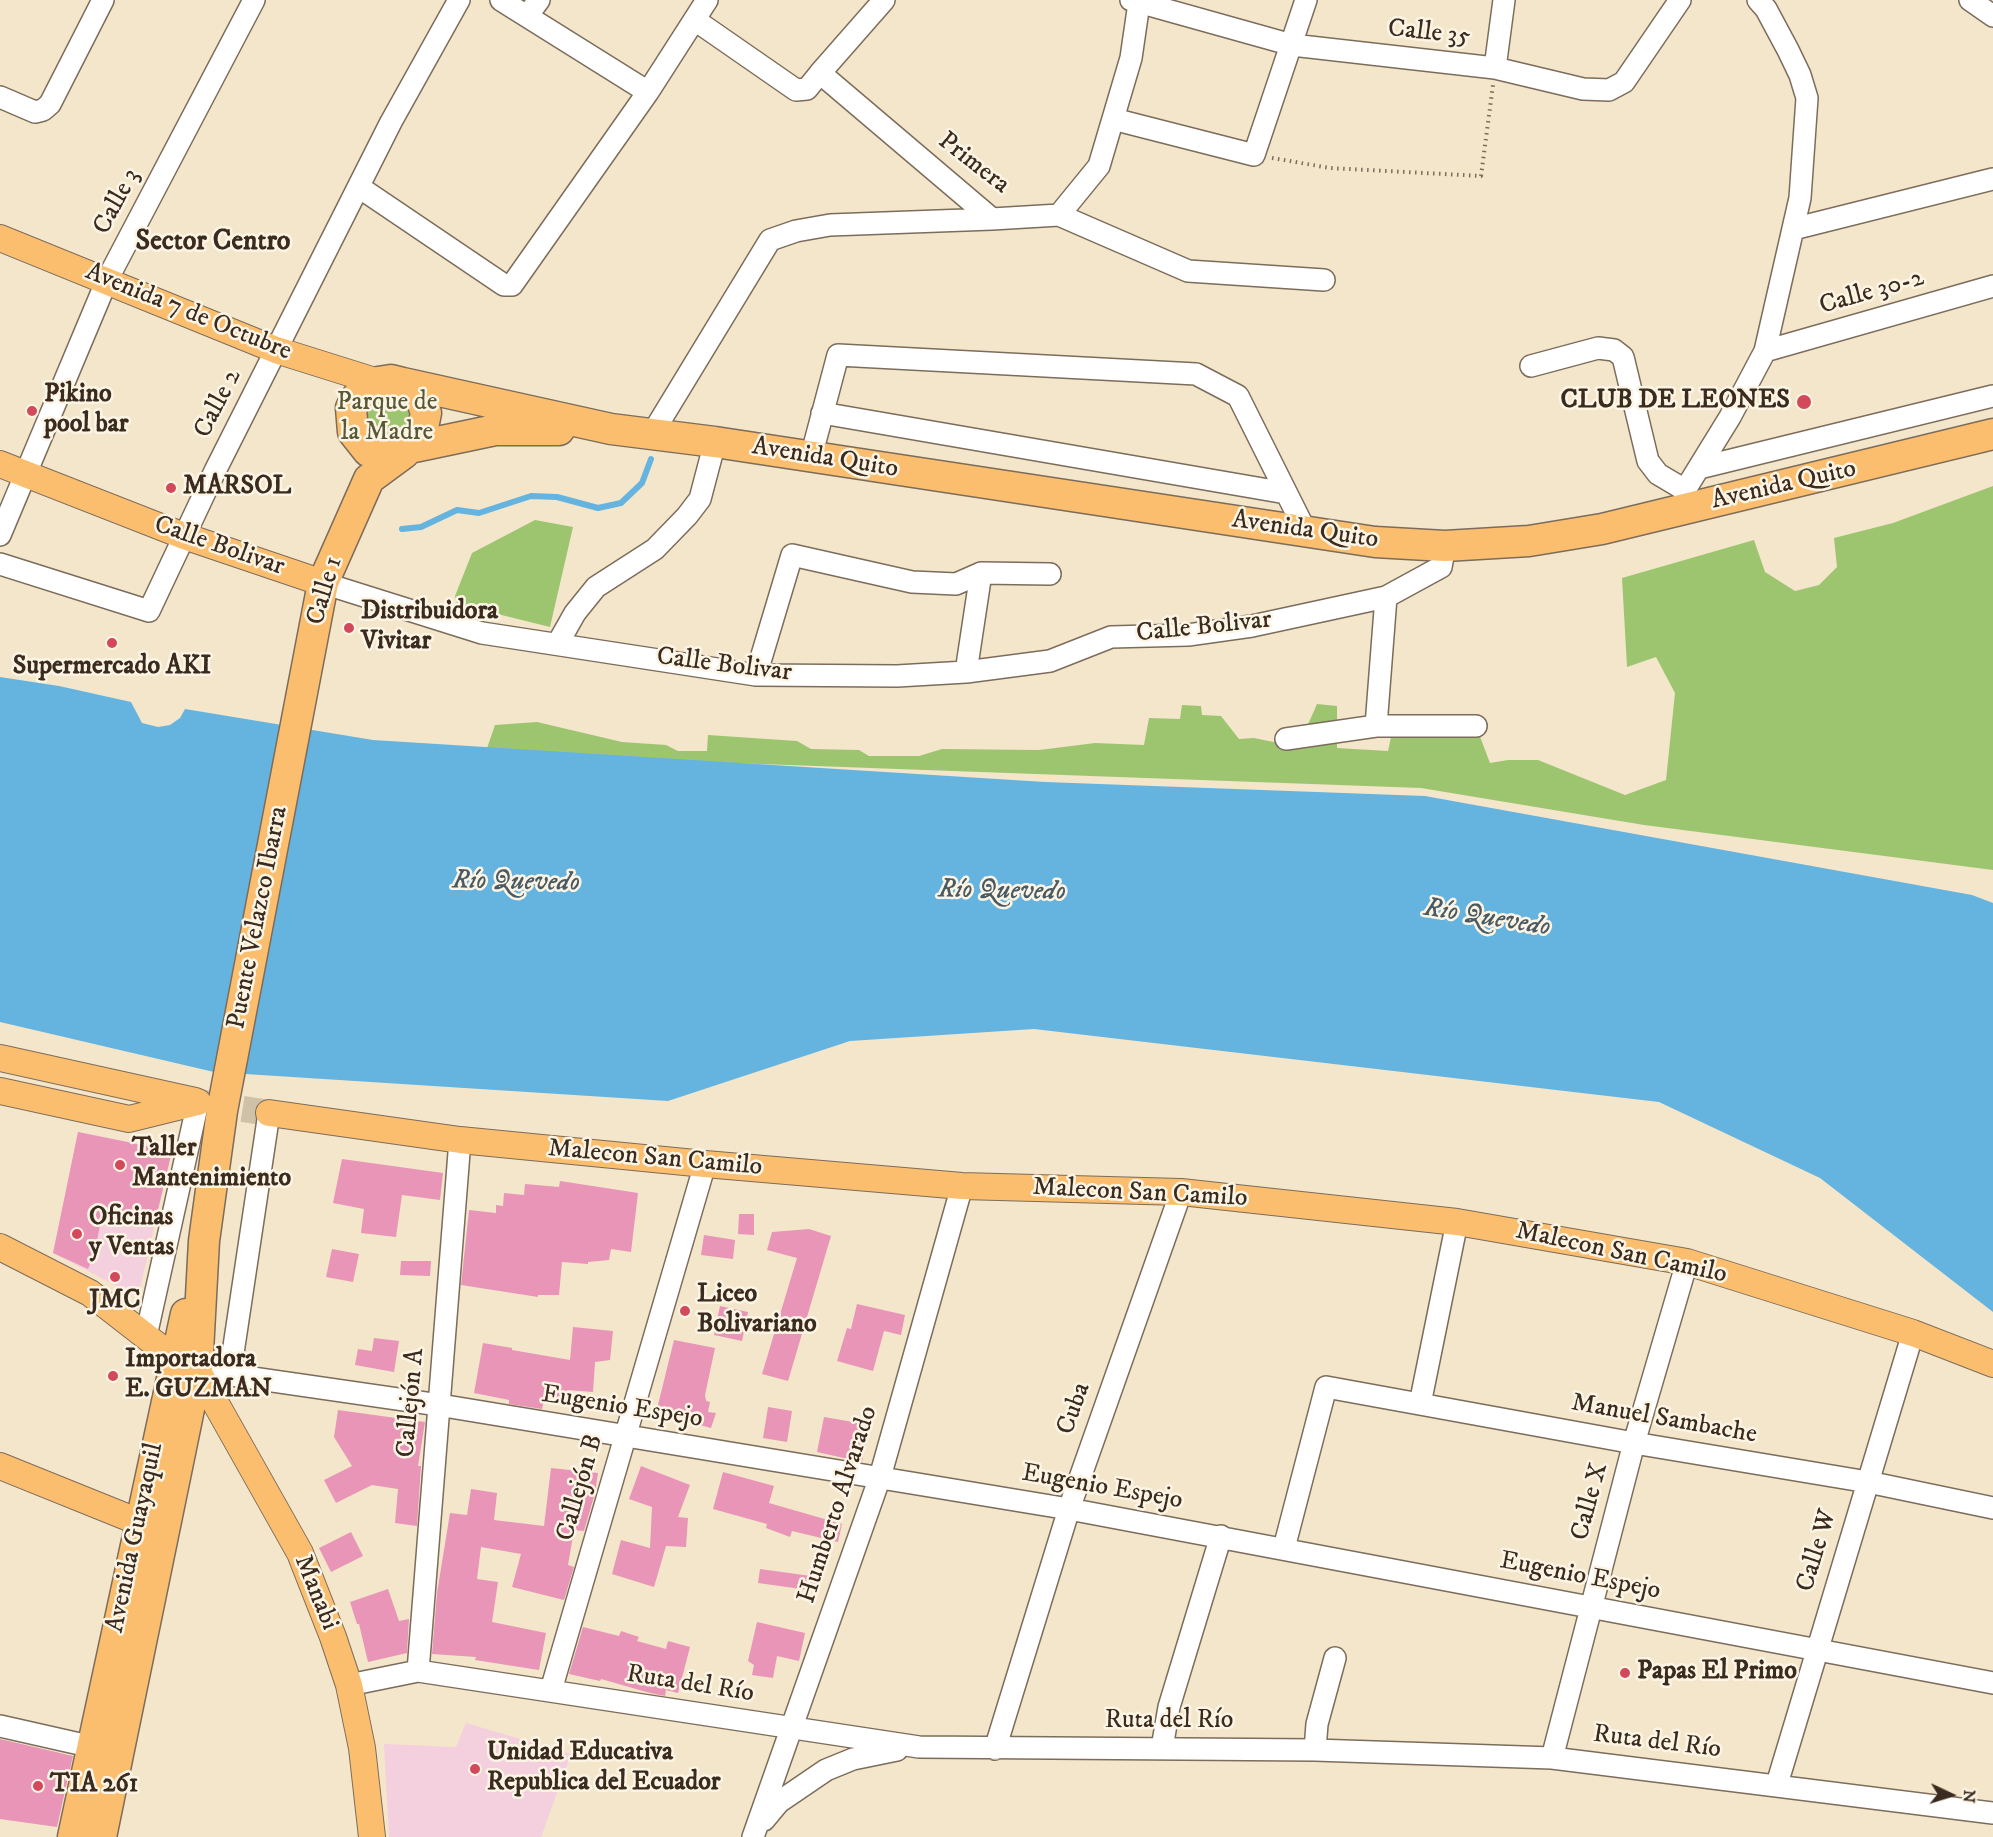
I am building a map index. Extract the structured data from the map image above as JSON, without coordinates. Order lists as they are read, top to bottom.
{
  "streets": {
    "highway": [
      "Avenida Quito",
      "Calle 1",
      "Puente Velazco Ibarra",
      "Avenida Guayaquil"
    ],
    "main road": [
      "Avenida 7 de Octubre",
      "Calle Bolivar",
      "Malecon San Camilo",
      "Manabi"
    ],
    "street": [
      "Calle 35",
      "Primera",
      "Calle 3",
      "Calle 30-2",
      "Calle 2",
      "Callejón A",
      "Eugenio Espejo",
      "Cuba",
      "Manuel Sambache",
      "Callejón B",
      "Calle X",
      "Humberto Alvarado",
      "Calle W",
      "Ruta del Río"
    ]
  },
  "crossings": [
    ["Calle 3", "Avenida 7 de Octubre"],
    ["Calle 3", "Calle Bolivar"],
    ["Avenida 7 de Octubre", "Calle 2"],
    ["Avenida 7 de Octubre", "Avenida Quito"],
    ["Avenida 7 de Octubre", "Calle 1"],
    ["Calle 2", "Calle Bolivar"],
    ["Avenida Quito", "Calle Bolivar"],
    ["Avenida Quito", "Calle 1"],
    ["Calle Bolivar", "Calle 1"],
    ["Calle 1", "Puente Velazco Ibarra"],
    ["Puente Velazco Ibarra", "Avenida Guayaquil"],
    ["Malecon San Camilo", "Callejón A"],
    ["Malecon San Camilo", "Cuba"],
    ["Malecon San Camilo", "Callejón B"],
    ["Malecon San Camilo", "Calle X"],
    ["Malecon San Camilo", "Humberto Alvarado"],
    ["Malecon San Camilo", "Calle W"],
    ["Callejón A", "Eugenio Espejo"],
    ["Callejón A", "Ruta del Río"],
    ["Eugenio Espejo", "Cuba"],
    ["Eugenio Espejo", "Manuel Sambache"],
    ["Eugenio Espejo", "Callejón B"],
    ["Eugenio Espejo", "Calle X"],
    ["Eugenio Espejo", "Humberto Alvarado"],
    ["Eugenio Espejo", "Avenida Guayaquil"],
    ["Eugenio Espejo", "Calle W"],
    ["Eugenio Espejo", "Manabi"],
    ["Cuba", "Ruta del Río"],
    ["Manuel Sambache", "Calle X"],
    ["Manuel Sambache", "Calle W"],
    ["Callejón B", "Ruta del Río"],
    ["Calle X", "Ruta del Río"],
    ["Humberto Alvarado", "Ruta del Río"],
    ["Avenida Guayaquil", "Manabi"],
    ["Calle W", "Ruta del Río"],
    ["Manabi", "Ruta del Río"]
  ],
  "districts": ["Sector Centro"],
  "water": ["Río Quevedo"],
  "parks": ["Parque de la Madre"],
  "places": [
    "CLUB DE LEONES",
    "Pikino pool bar",
    "MARSOL",
    "Distribuidora Vivitar",
    "Supermercado AKI",
    "Taller Mantenimiento",
    "Oficinas y Ventas",
    "JMC",
    "Liceo Bolivariano",
    "Importadora E. GUZMAN",
    "Papas El Primo",
    "Unidad Educativa Republica del Ecuador",
    "TIA 261"
  ],
  "north": "right"
}
